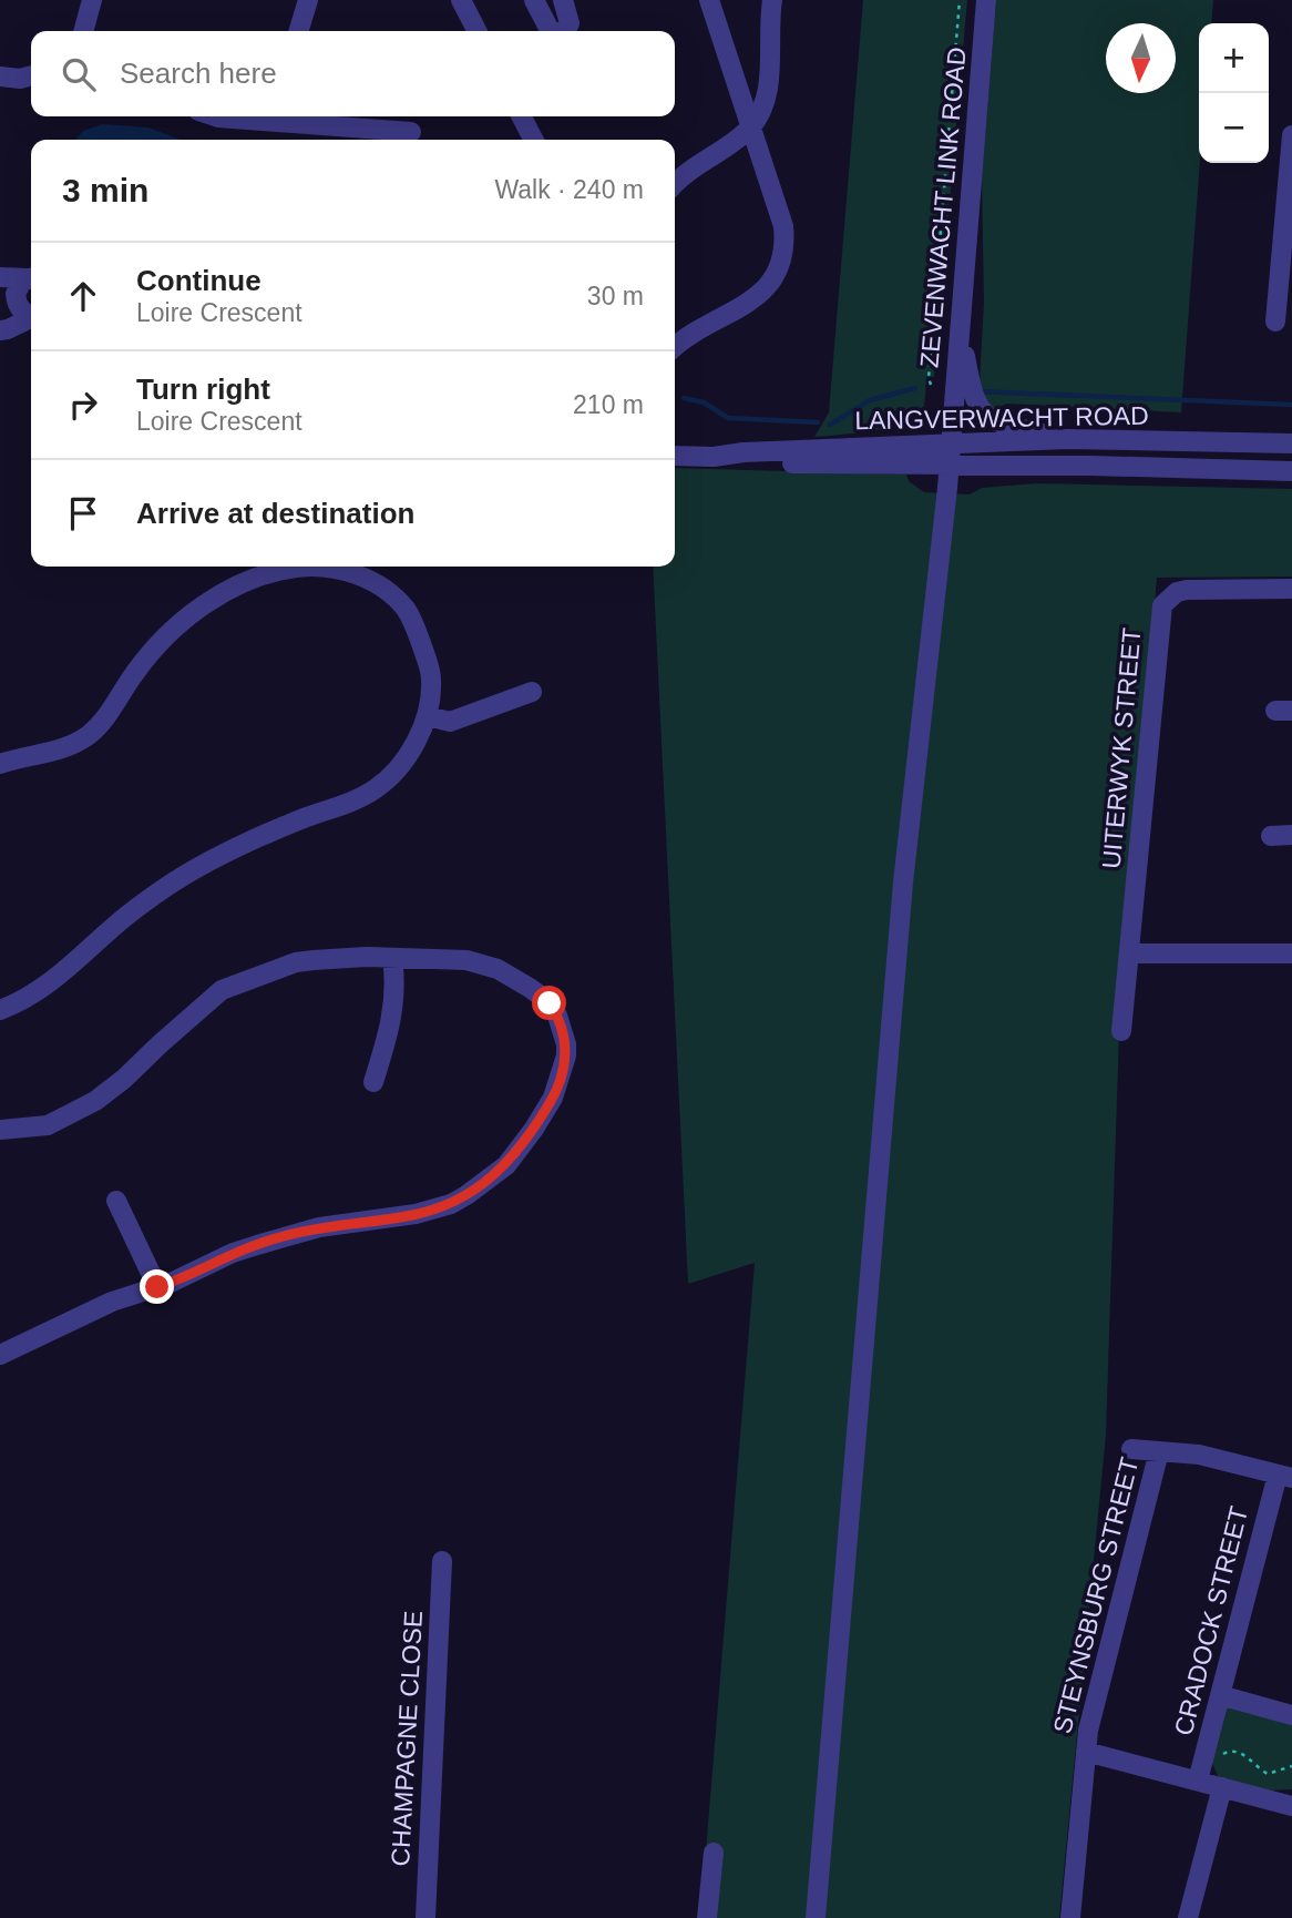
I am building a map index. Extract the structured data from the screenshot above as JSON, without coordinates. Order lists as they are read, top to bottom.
{
  "streets": {
    "street": [
      "ZEVENWACHT LINK ROAD",
      "LANGVERWACHT ROAD",
      "UITERWYK STREET",
      "STEYNSBURG STREET",
      "CRADOCK STREET",
      "CHAMPAGNE CLOSE"
    ]
  },
  "crossings": [
    ["ZEVENWACHT LINK ROAD", "LANGVERWACHT ROAD"]
  ],
  "north": "bottom",
  "page": {
    "map_buttons": ["+", "−"],
    "search": "Search here",
    "heading": ["3 min", "Walk · 240 m"],
    "list": [
      ["Continue", "Loire Crescent", "30 m"],
      ["Turn right", "Loire Crescent", "210 m"],
      "Arrive at destination"
    ]
  }
}
